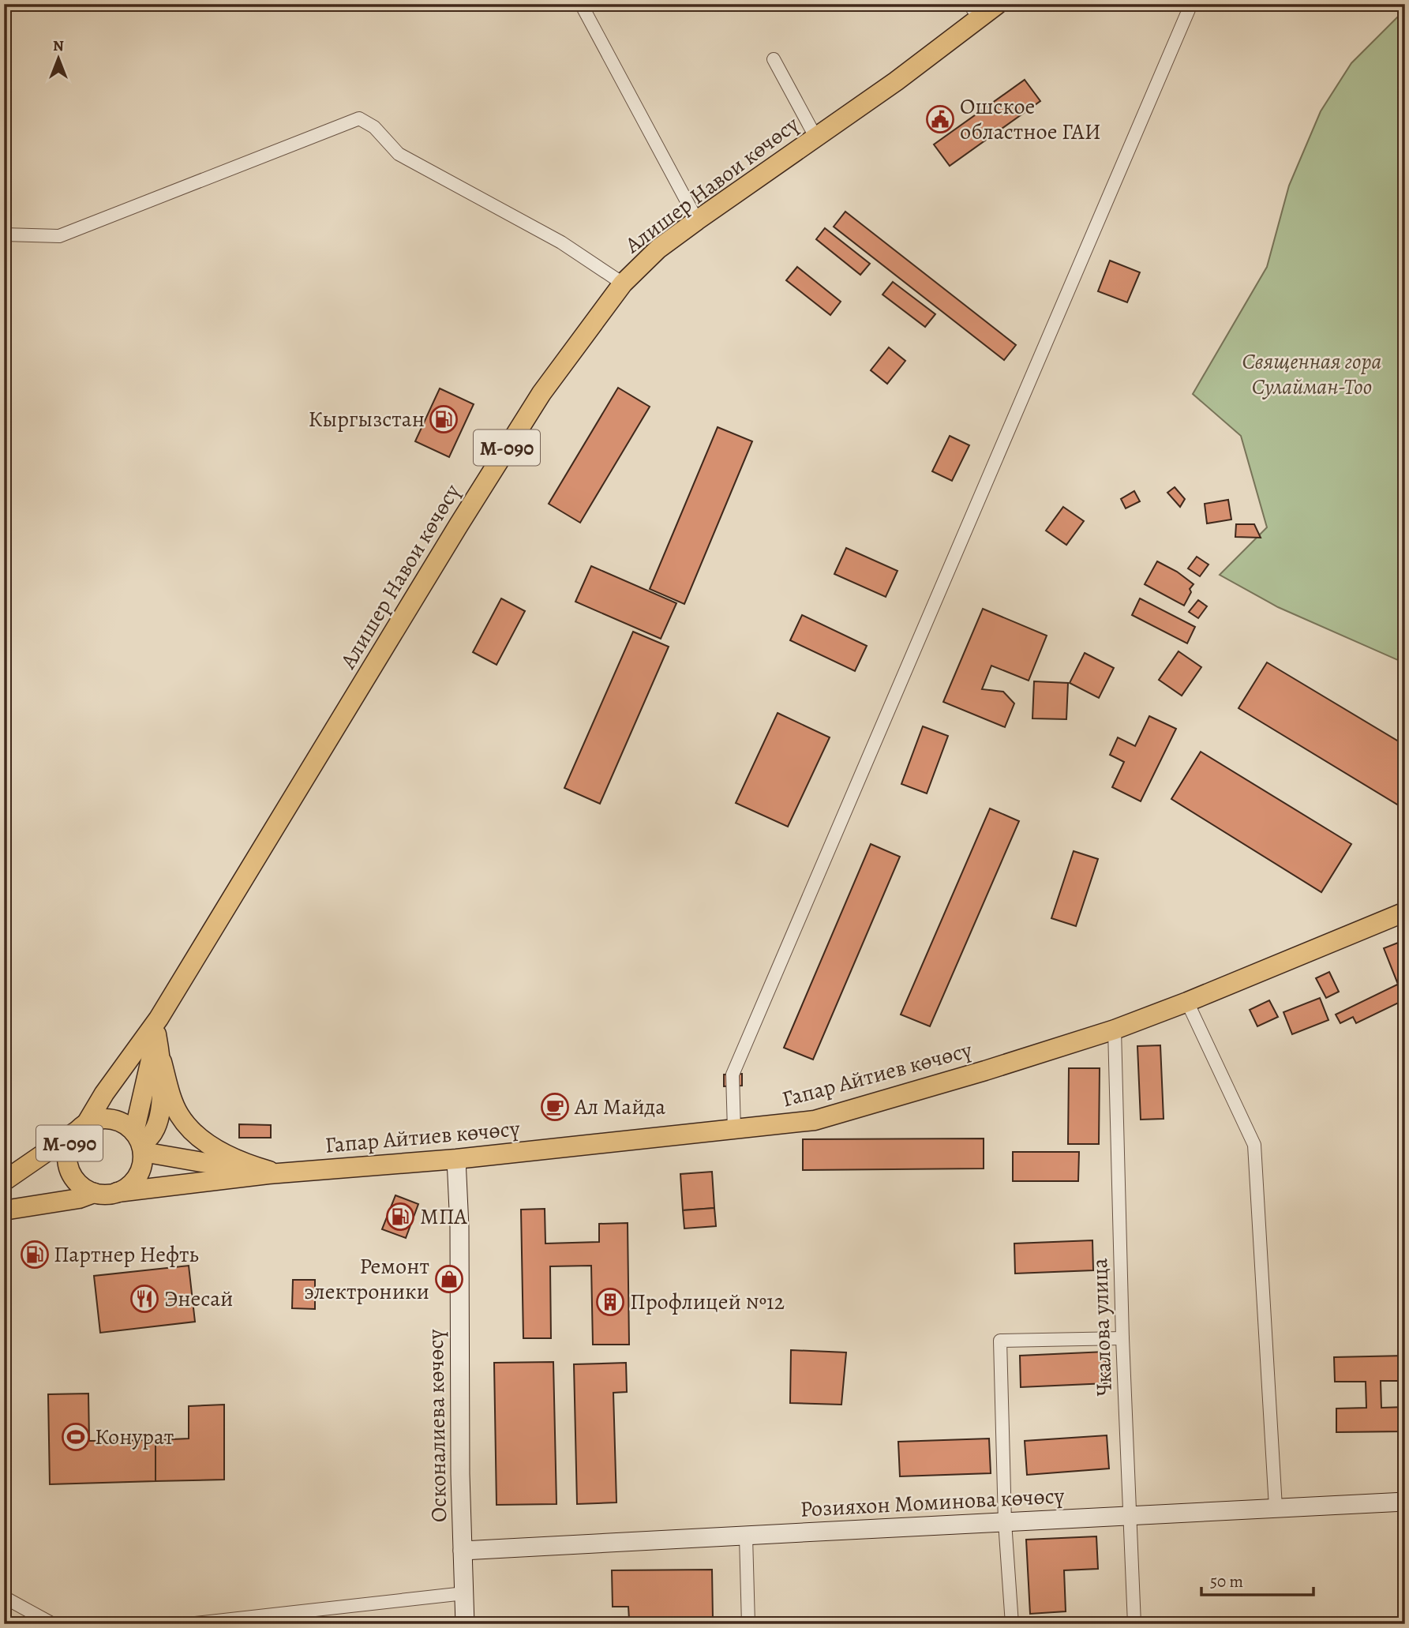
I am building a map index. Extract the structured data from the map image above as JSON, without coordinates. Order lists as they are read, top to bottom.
{
  "streets": {
    "main road": ["Алишер Навои көчөсү", "М-090", "Гапар Айтиев көчөсү"],
    "street": ["Чкалова улица", "Осконалиева көчөсү", "Розияхон Моминова көчөсү"]
  },
  "crossings": [
    ["Алишер Навои көчөсү", "М-090"],
    ["Алишер Навои көчөсү", "Гапар Айтиев көчөсү"],
    ["М-090", "Гапар Айтиев көчөсү"],
    ["Гапар Айтиев көчөсү", "Чкалова улица"],
    ["Гапар Айтиев көчөсү", "Осконалиева көчөсү"],
    ["Чкалова улица", "Розияхон Моминова көчөсү"],
    ["Осконалиева көчөсү", "Розияхон Моминова көчөсү"]
  ],
  "parks": ["Священная гора Сулайман-Тоо"],
  "places": {
    "public building": ["Ошское областное ГАИ"],
    "fuel station": ["Кыргызстан", "МПА", "Партнер Нефть"],
    "cafe": ["Ал Майда"],
    "shop": ["Ремонт электроники"],
    "restaurant": ["Энесай"],
    "building": ["Профлицей №12"],
    "sports": ["Конурат"]
  },
  "scale_bar": "50 m",
  "north": "top"
}
